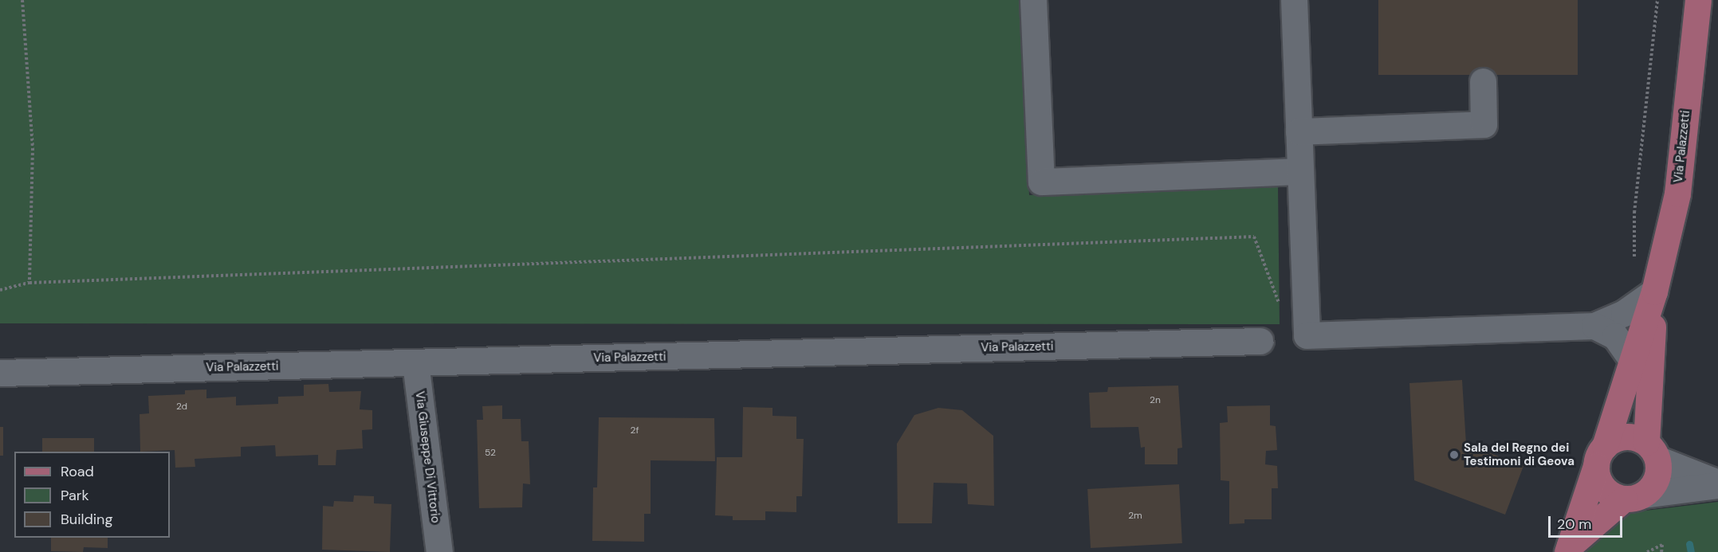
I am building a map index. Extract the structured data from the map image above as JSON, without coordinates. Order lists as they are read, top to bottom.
{
  "streets": {
    "main road": ["Via Palazzetti"],
    "street": ["Via Giuseppe Di Vittorio"]
  },
  "crossings": [
    ["Via Palazzetti", "Via Giuseppe Di Vittorio"]
  ],
  "places": ["Sala del Regno dei Testimoni di Geova"],
  "house_numbers": [
    "2n",
    "2d",
    "2f",
    "52",
    "2m"
  ],
  "legend": ["Road", "Park", "Building"],
  "scale_bar": "20 m"
}
